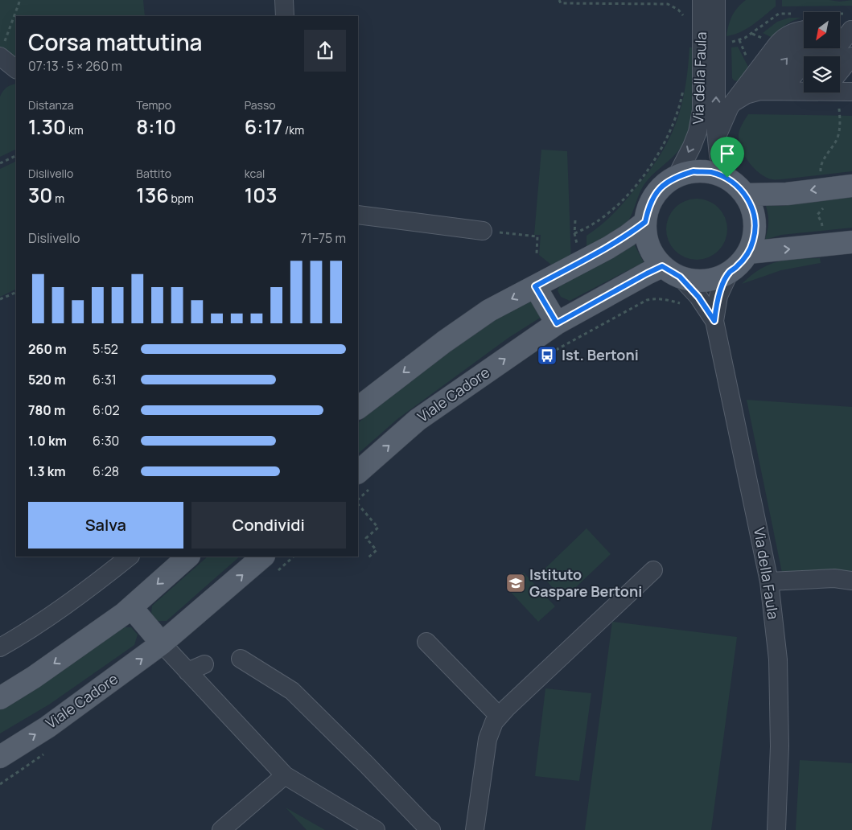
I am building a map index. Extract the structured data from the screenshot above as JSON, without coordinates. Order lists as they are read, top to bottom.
{
  "streets": {
    "main road": ["Viale Cadore"],
    "street": ["Via della Faula"]
  },
  "crossings": [
    ["Via della Faula", "Viale Cadore"]
  ],
  "places": {
    "bus stop": ["Ist. Bertoni"],
    "school or university": ["Istituto Gaspare Bertoni"]
  },
  "north": "bottom left",
  "page": {
    "heading": ["Corsa mattutina", "07:13 · 5 × 260 m"],
    "stats": [
      ["Distanza", "1.30 km"],
      ["Tempo", "8:10"],
      ["Passo", "6:17 /km"],
      ["Dislivello", "30 m"],
      ["Battito", "136 bpm"],
      ["kcal", "103"]
    ],
    "chart": ["Dislivello", "71–75 m"],
    "list": [
      {
        "name": "260 m",
        "note": "5:52"
      },
      {
        "name": "520 m",
        "note": "6:31"
      },
      {
        "name": "780 m",
        "note": "6:02"
      },
      {
        "name": "1.0 km",
        "note": "6:30"
      },
      {
        "name": "1.3 km",
        "note": "6:28"
      }
    ],
    "buttons": ["Salva", "Condividi"]
  }
}
